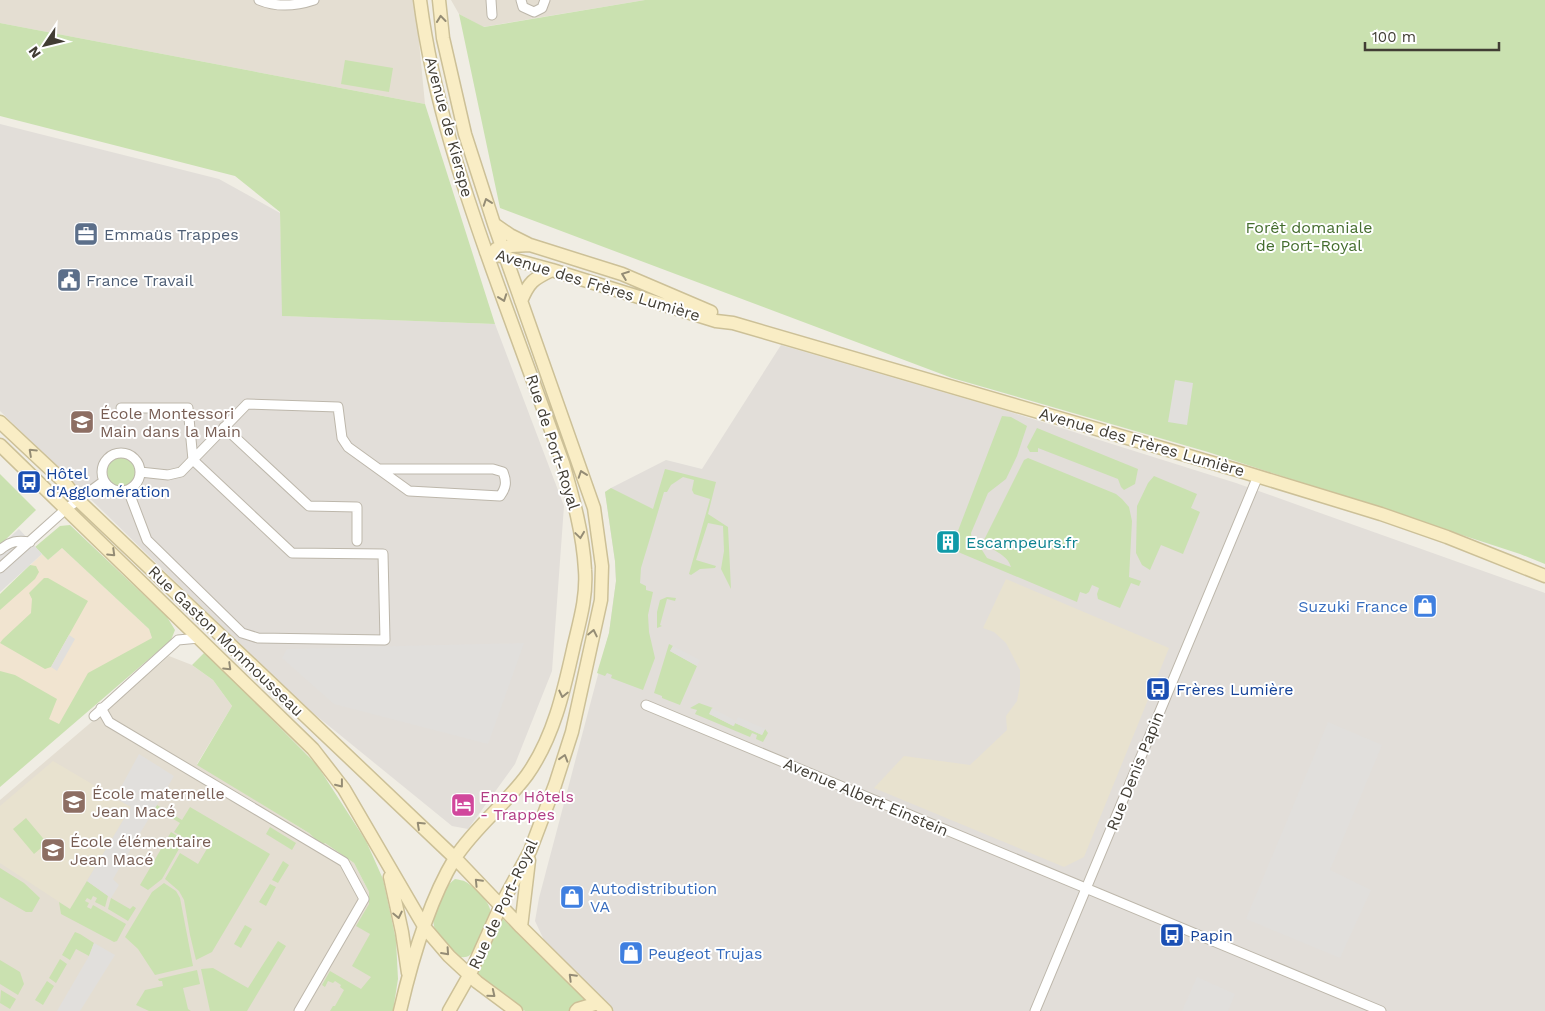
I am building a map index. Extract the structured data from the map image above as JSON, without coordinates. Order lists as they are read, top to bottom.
{
  "streets": {
    "main road": [
      "Avenue de Kierspe",
      "Avenue des Frères Lumière",
      "Rue de Port-Royal",
      "Rue Gaston Monmousseau"
    ],
    "street": ["Rue Denis Papin", "Avenue Albert Einstein"]
  },
  "crossings": [
    ["Avenue de Kierspe", "Avenue des Frères Lumière"],
    ["Avenue de Kierspe", "Rue de Port-Royal"],
    ["Avenue des Frères Lumière", "Rue de Port-Royal"],
    ["Avenue des Frères Lumière", "Rue Denis Papin"],
    ["Rue de Port-Royal", "Rue Gaston Monmousseau"],
    ["Rue Denis Papin", "Avenue Albert Einstein"]
  ],
  "parks": ["Forêt domaniale de Port-Royal"],
  "places": {
    "office": ["Emmaüs Trappes"],
    "public building": ["France Travail"],
    "school or university": ["École Montessori Main dans la Main", "École maternelle Jean Macé", "École élémentaire Jean Macé"],
    "bus stop": ["Hôtel d'Agglomération", "Frères Lumière", "Papin"],
    "building": ["Escampeurs.fr"],
    "shop": ["Suzuki France", "Autodistribution VA", "Peugeot Trujas"],
    "hotel": ["Enzo Hôtels - Trappes"]
  },
  "scale_bar": "100 m",
  "north": "bottom left"
}
